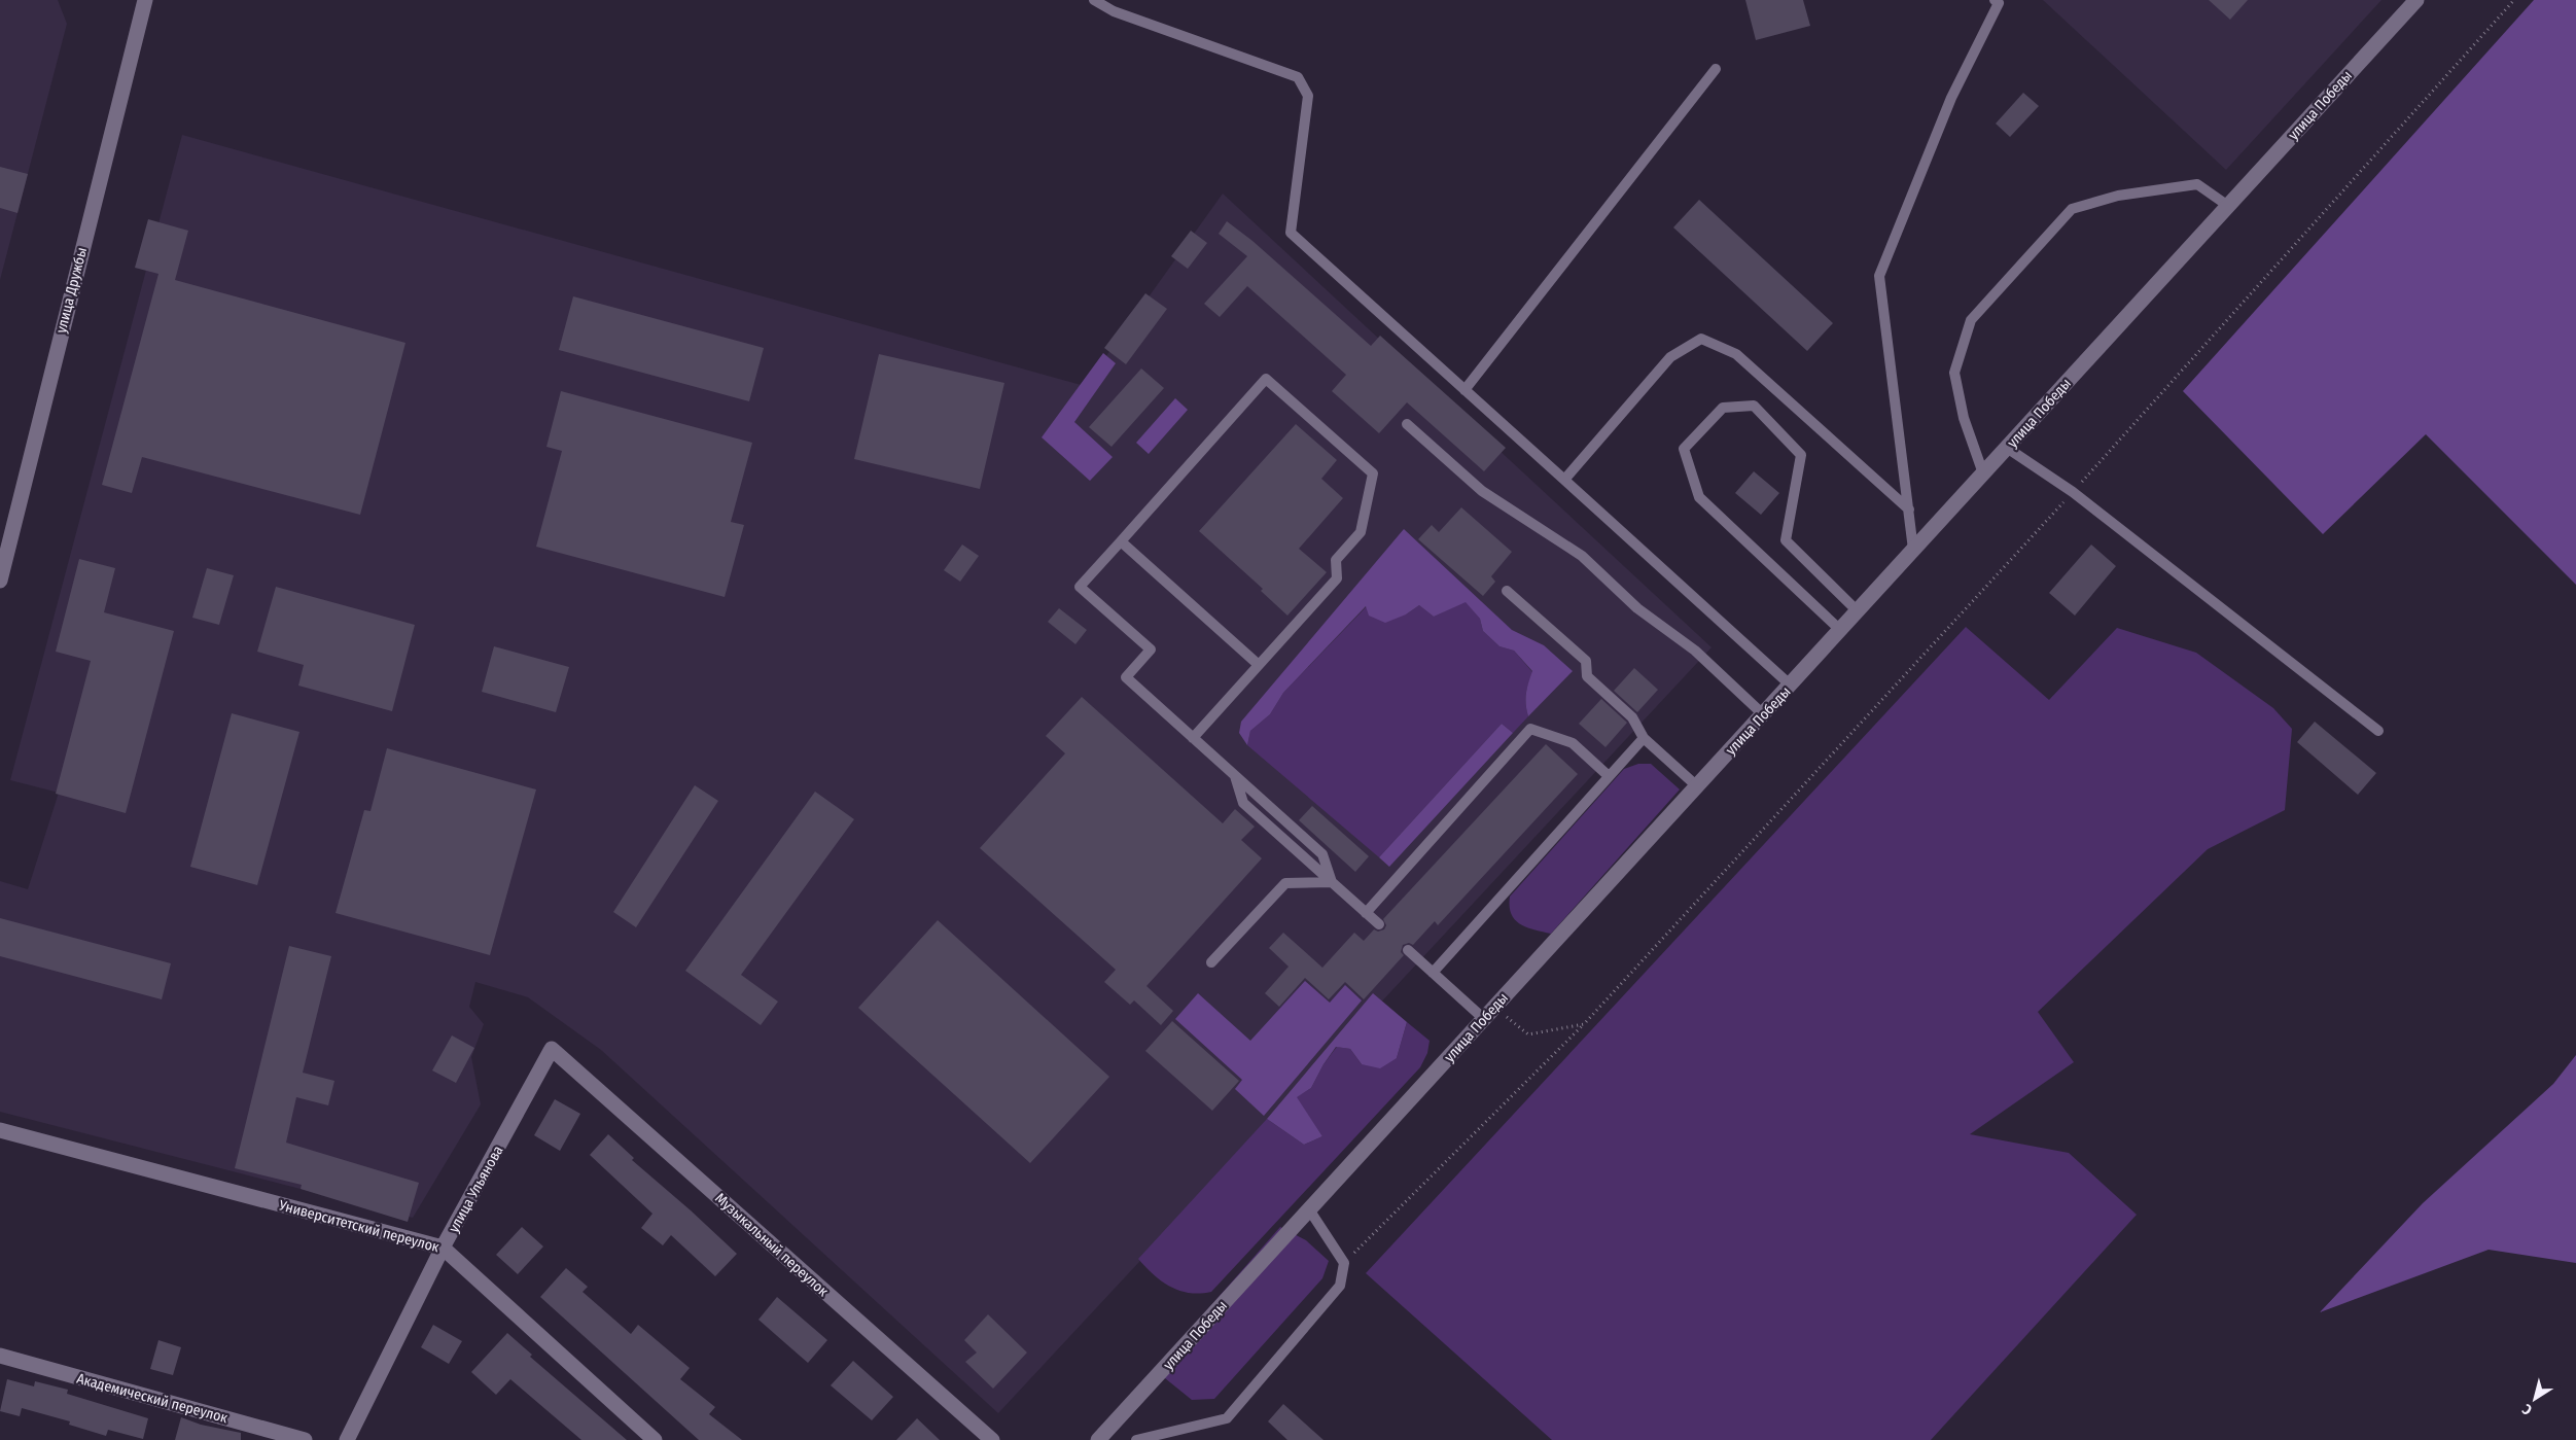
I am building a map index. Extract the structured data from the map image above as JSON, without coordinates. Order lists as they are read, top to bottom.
{
  "streets": {
    "main road": [
      "улица Победы",
      "улица Дружбы",
      "улица Ульянова",
      "Университетский переулок",
      "Музыкальный переулок",
      "Академический переулок"
    ]
  },
  "crossings": [
    ["улица Ульянова", "Университетский переулок"],
    ["улица Ульянова", "Музыкальный переулок"]
  ],
  "north": "bottom left"
}
